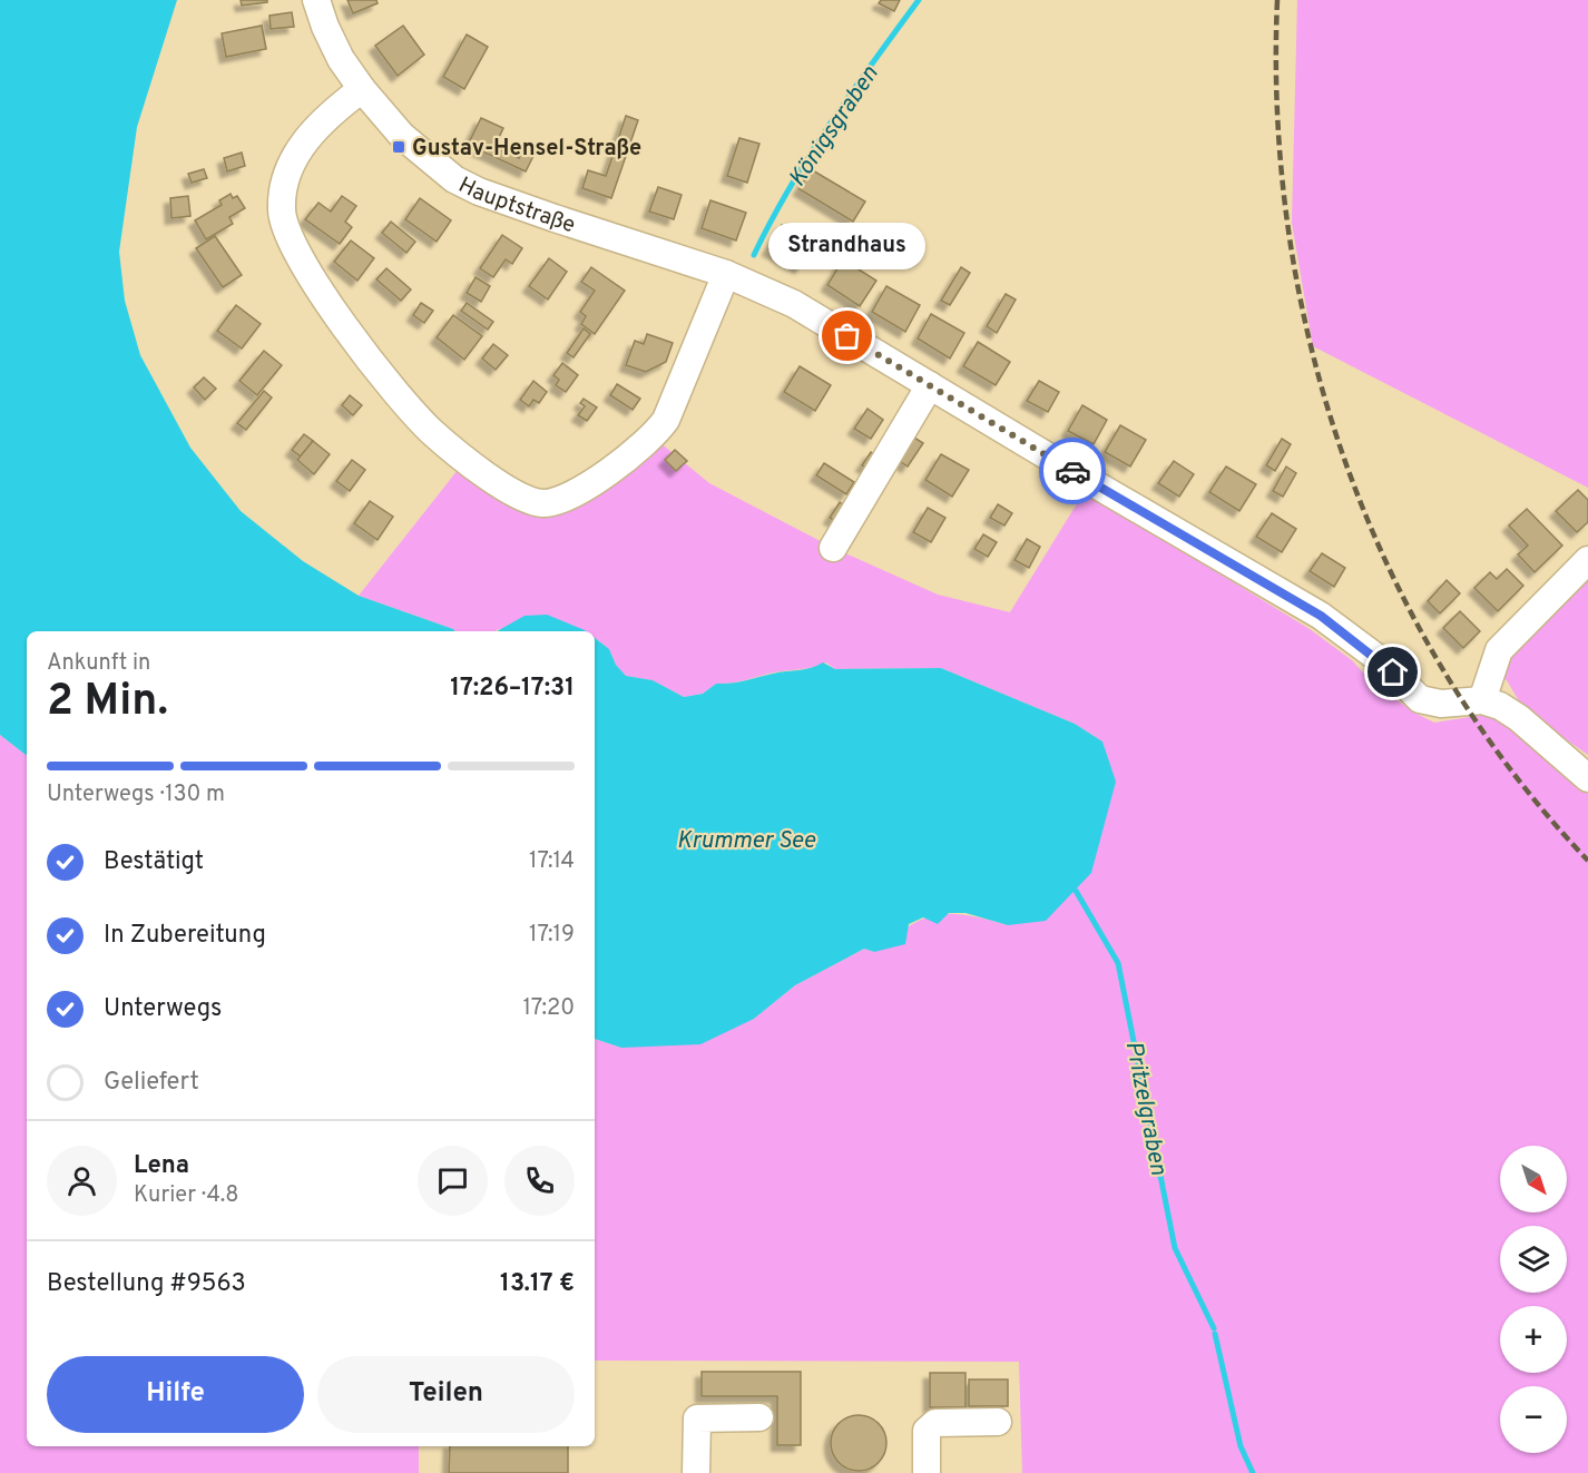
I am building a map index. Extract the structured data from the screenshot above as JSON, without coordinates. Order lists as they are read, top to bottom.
{
  "streets": {
    "street": ["Hauptstraße"]
  },
  "water": ["Königsgraben", "Krummer See", "Pritzelgraben"],
  "places": {
    "transit": ["Gustav-Hensel-Straße"],
    "other": ["Strandhaus"]
  },
  "north": "bottom right",
  "page": {
    "bubble": "Strandhaus",
    "heading": ["2 Min.", "Ankunft in", "17:26–17:31"],
    "panel": [
      "Lena",
      "Kurier · 4.8",
      "Bestellung #9563",
      "13.17 €"
    ],
    "bar": "Unterwegs · 130 m",
    "list": [
      ["Bestätigt", "17:14"],
      ["In Zubereitung", "17:19"],
      ["Unterwegs", "17:20"],
      "Geliefert"
    ],
    "map_buttons": ["+", "−"],
    "buttons": ["Hilfe", "Teilen"]
  }
}
